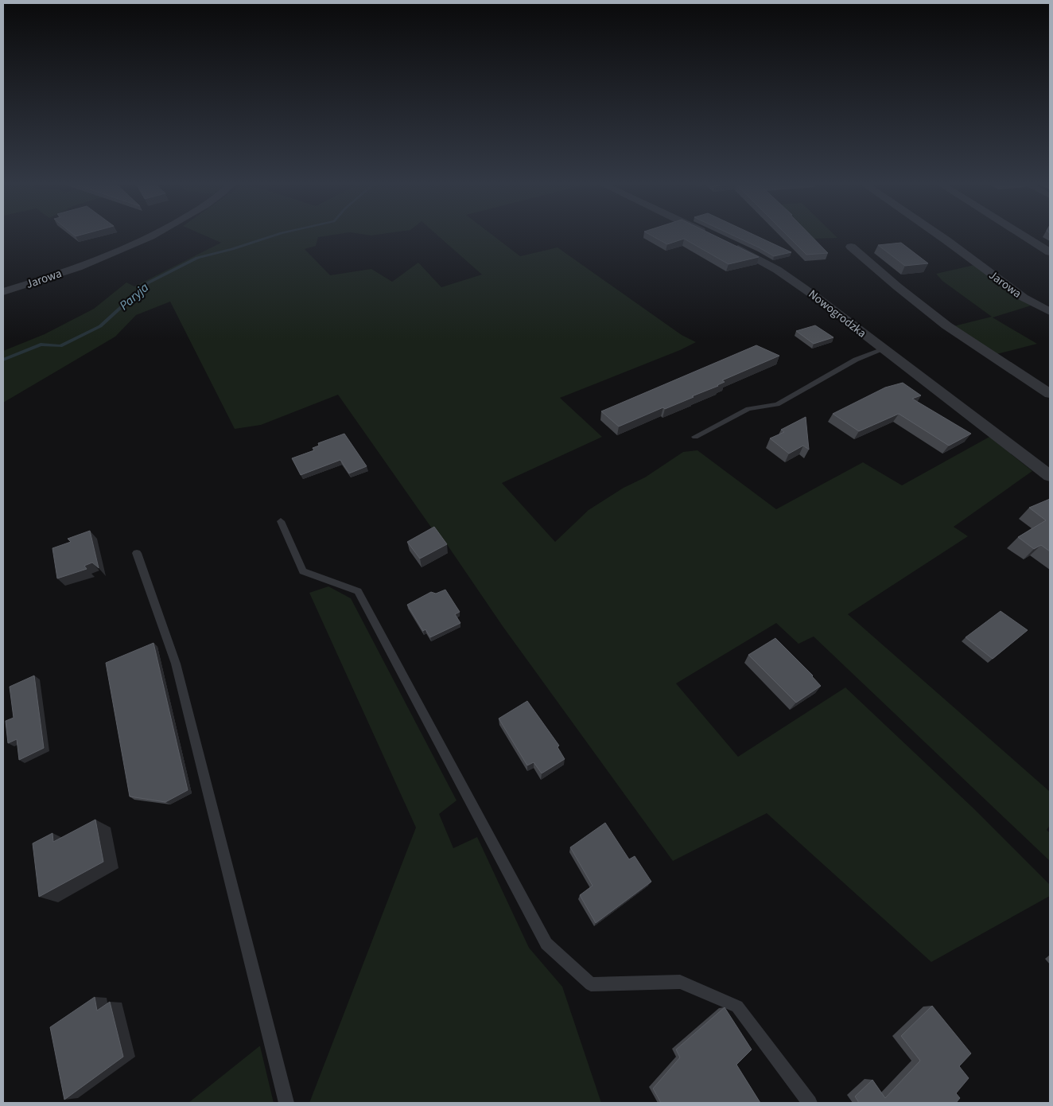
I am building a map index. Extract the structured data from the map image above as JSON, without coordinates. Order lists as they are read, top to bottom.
{
  "streets": {
    "street": ["Jarowa", "Nowogrodzka"]
  },
  "water": ["Paryja"]
}
